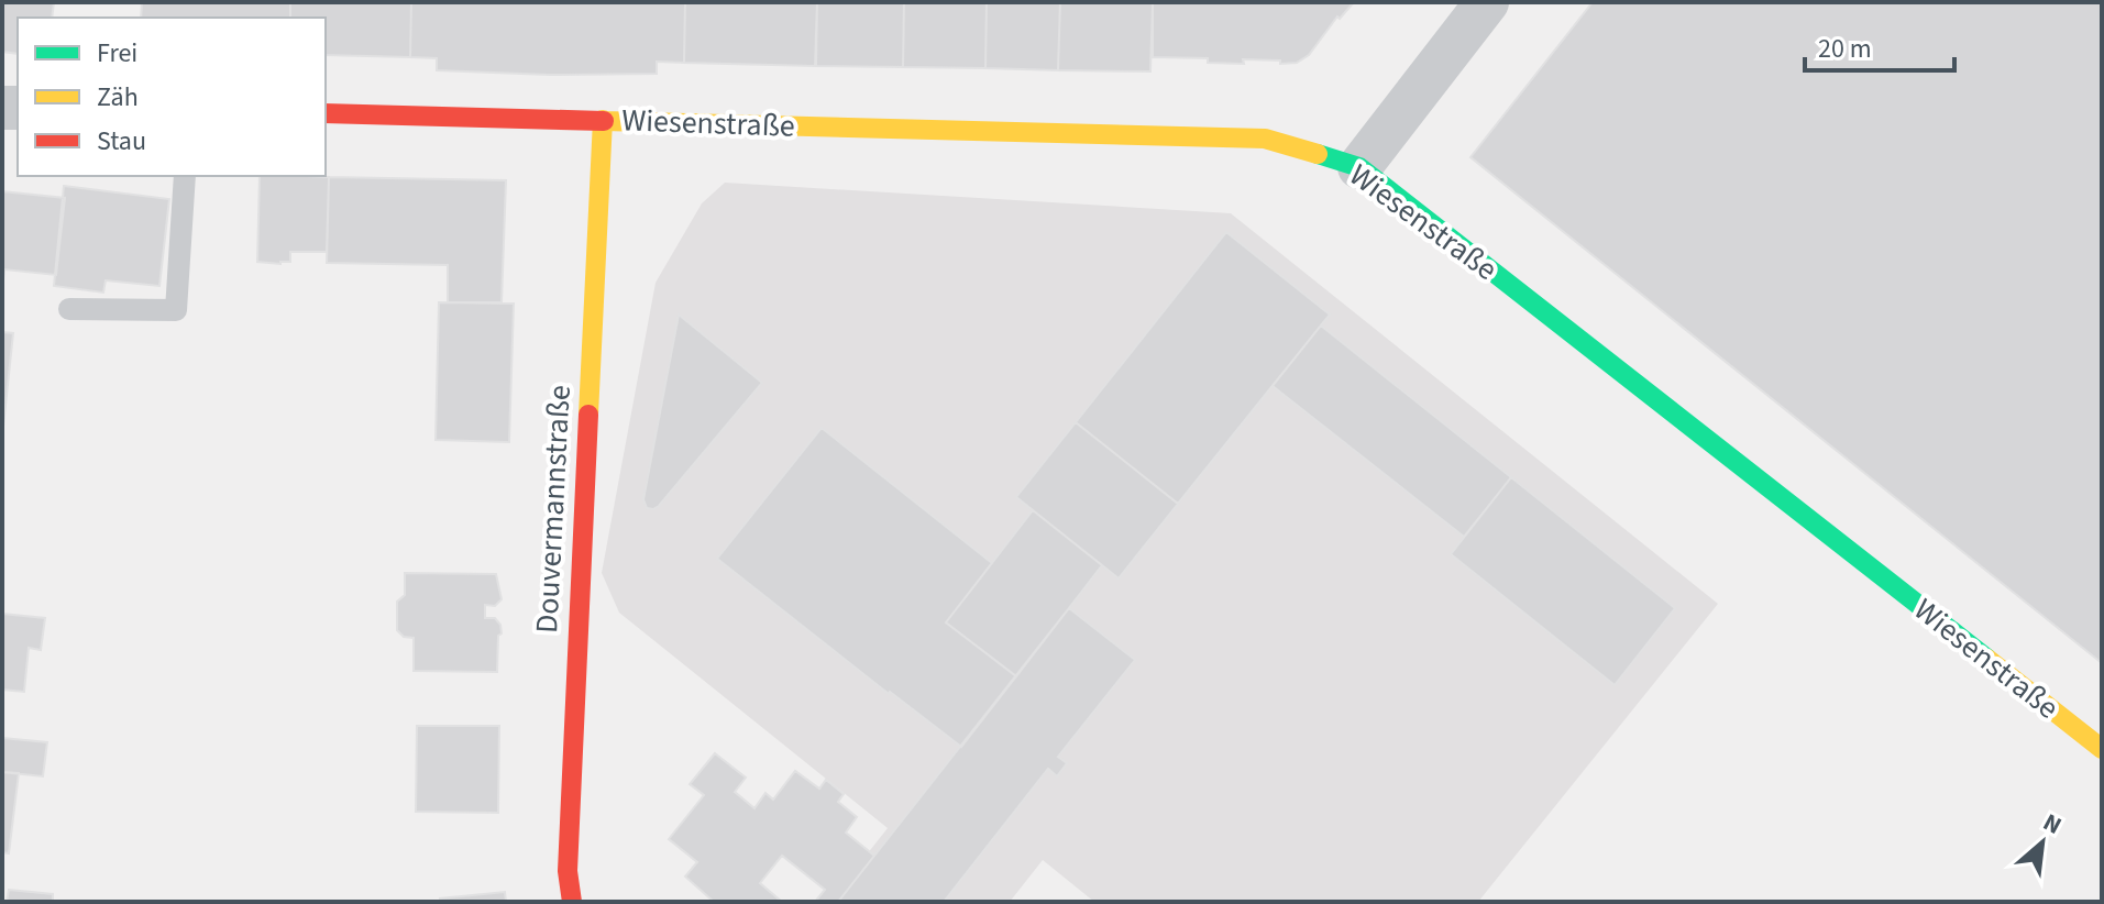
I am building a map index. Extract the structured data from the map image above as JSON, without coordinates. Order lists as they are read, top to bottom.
{
  "streets": {
    "street": ["Wiesenstraße", "Douvermannstraße"]
  },
  "crossings": [
    ["Wiesenstraße", "Douvermannstraße"]
  ],
  "legend": ["Frei", "Zäh", "Stau"],
  "scale_bar": "20 m",
  "north": "top right"
}
